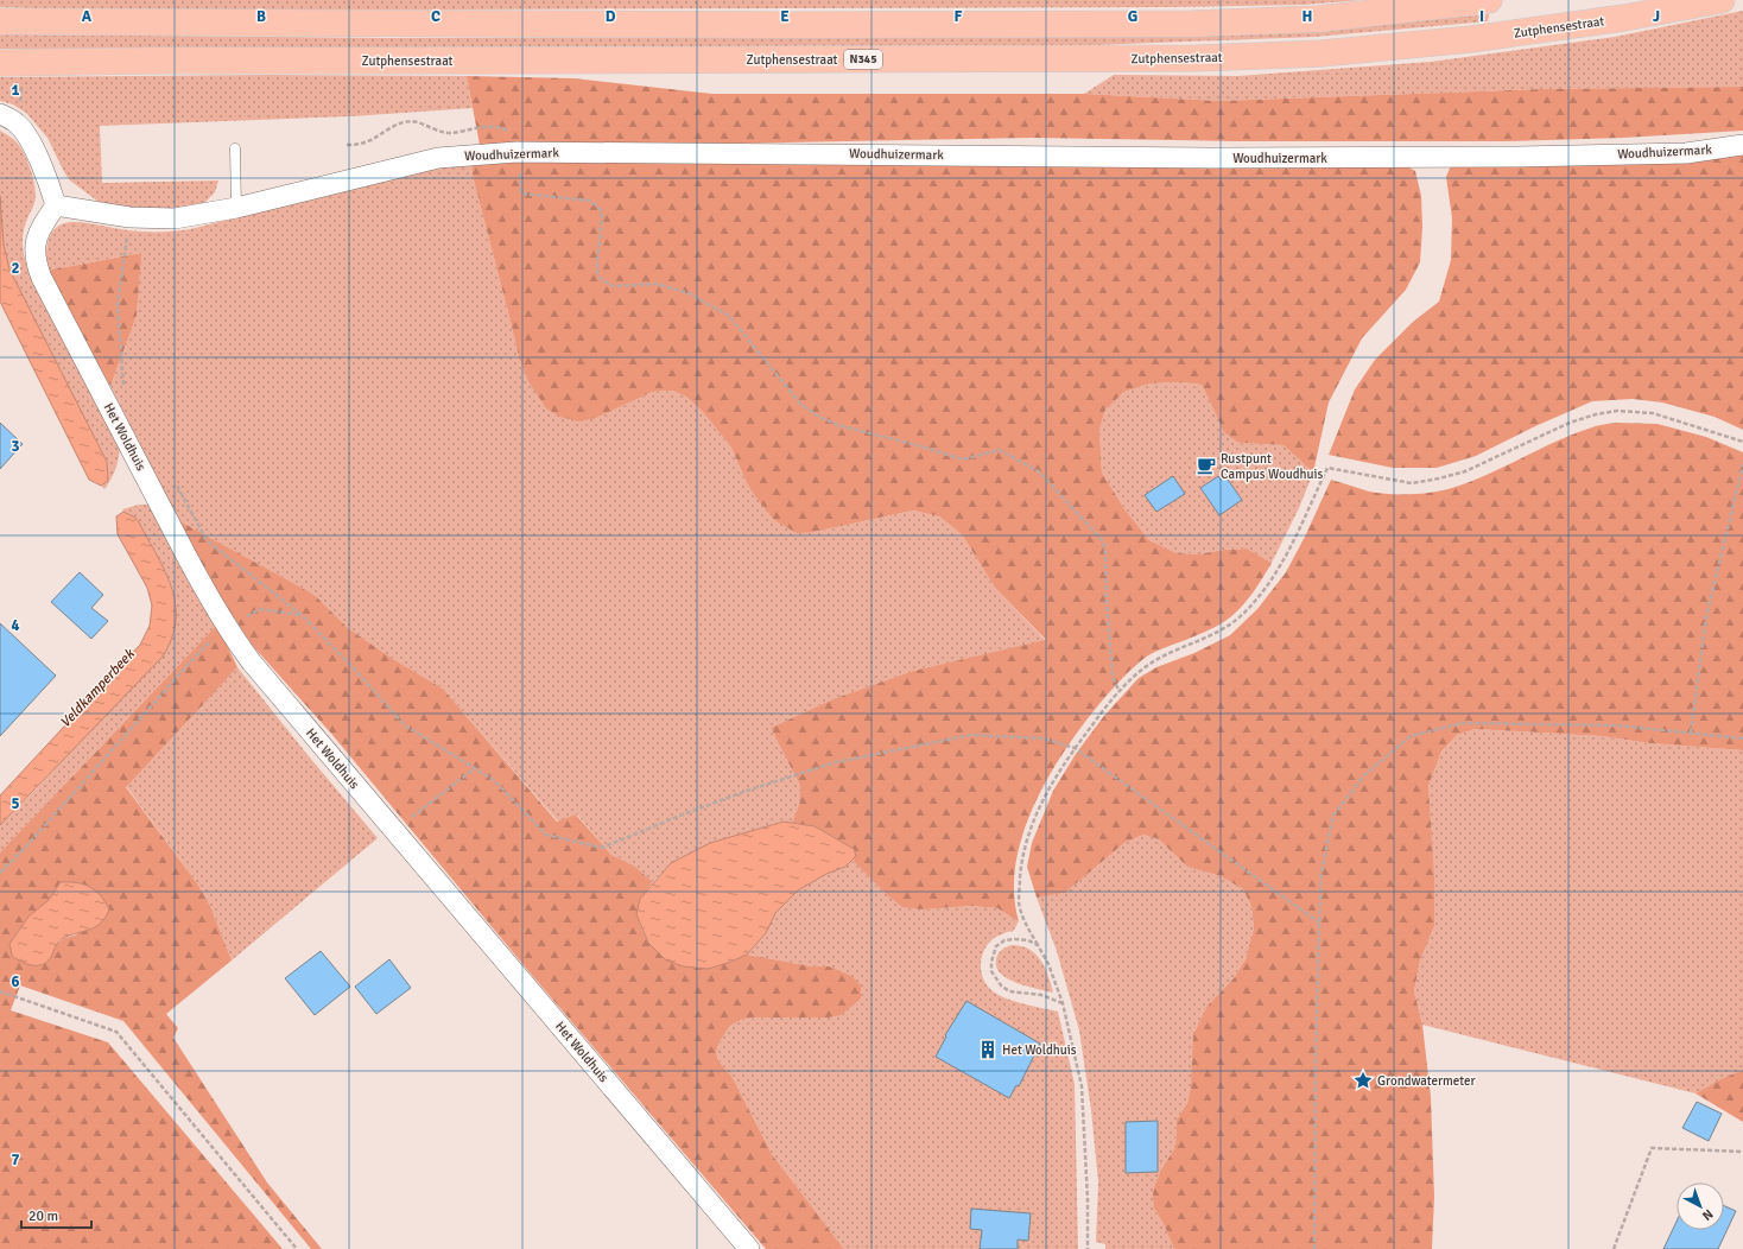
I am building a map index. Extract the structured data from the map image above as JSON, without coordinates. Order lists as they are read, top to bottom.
{
  "streets": {
    "main road": ["Zutphensestraat", "N345"],
    "street": ["Woudhuizermark", "Het Woldhuis"]
  },
  "crossings": [
    ["Woudhuizermark", "Het Woldhuis"]
  ],
  "water": ["Veldkamperbeek"],
  "places": {
    "cafe": ["Rustpunt Campus Woudhuis"],
    "building": ["Het Woldhuis"],
    "place": ["Grondwatermeter"]
  },
  "scale_bar": "20 m",
  "north": "bottom right",
  "grid": {
    "columns": [
      "A",
      "B",
      "C",
      "D",
      "E",
      "F",
      "G",
      "H",
      "I",
      "J"
    ],
    "rows": [
      "1",
      "2",
      "3",
      "4",
      "5",
      "6",
      "7"
    ]
  }
}
